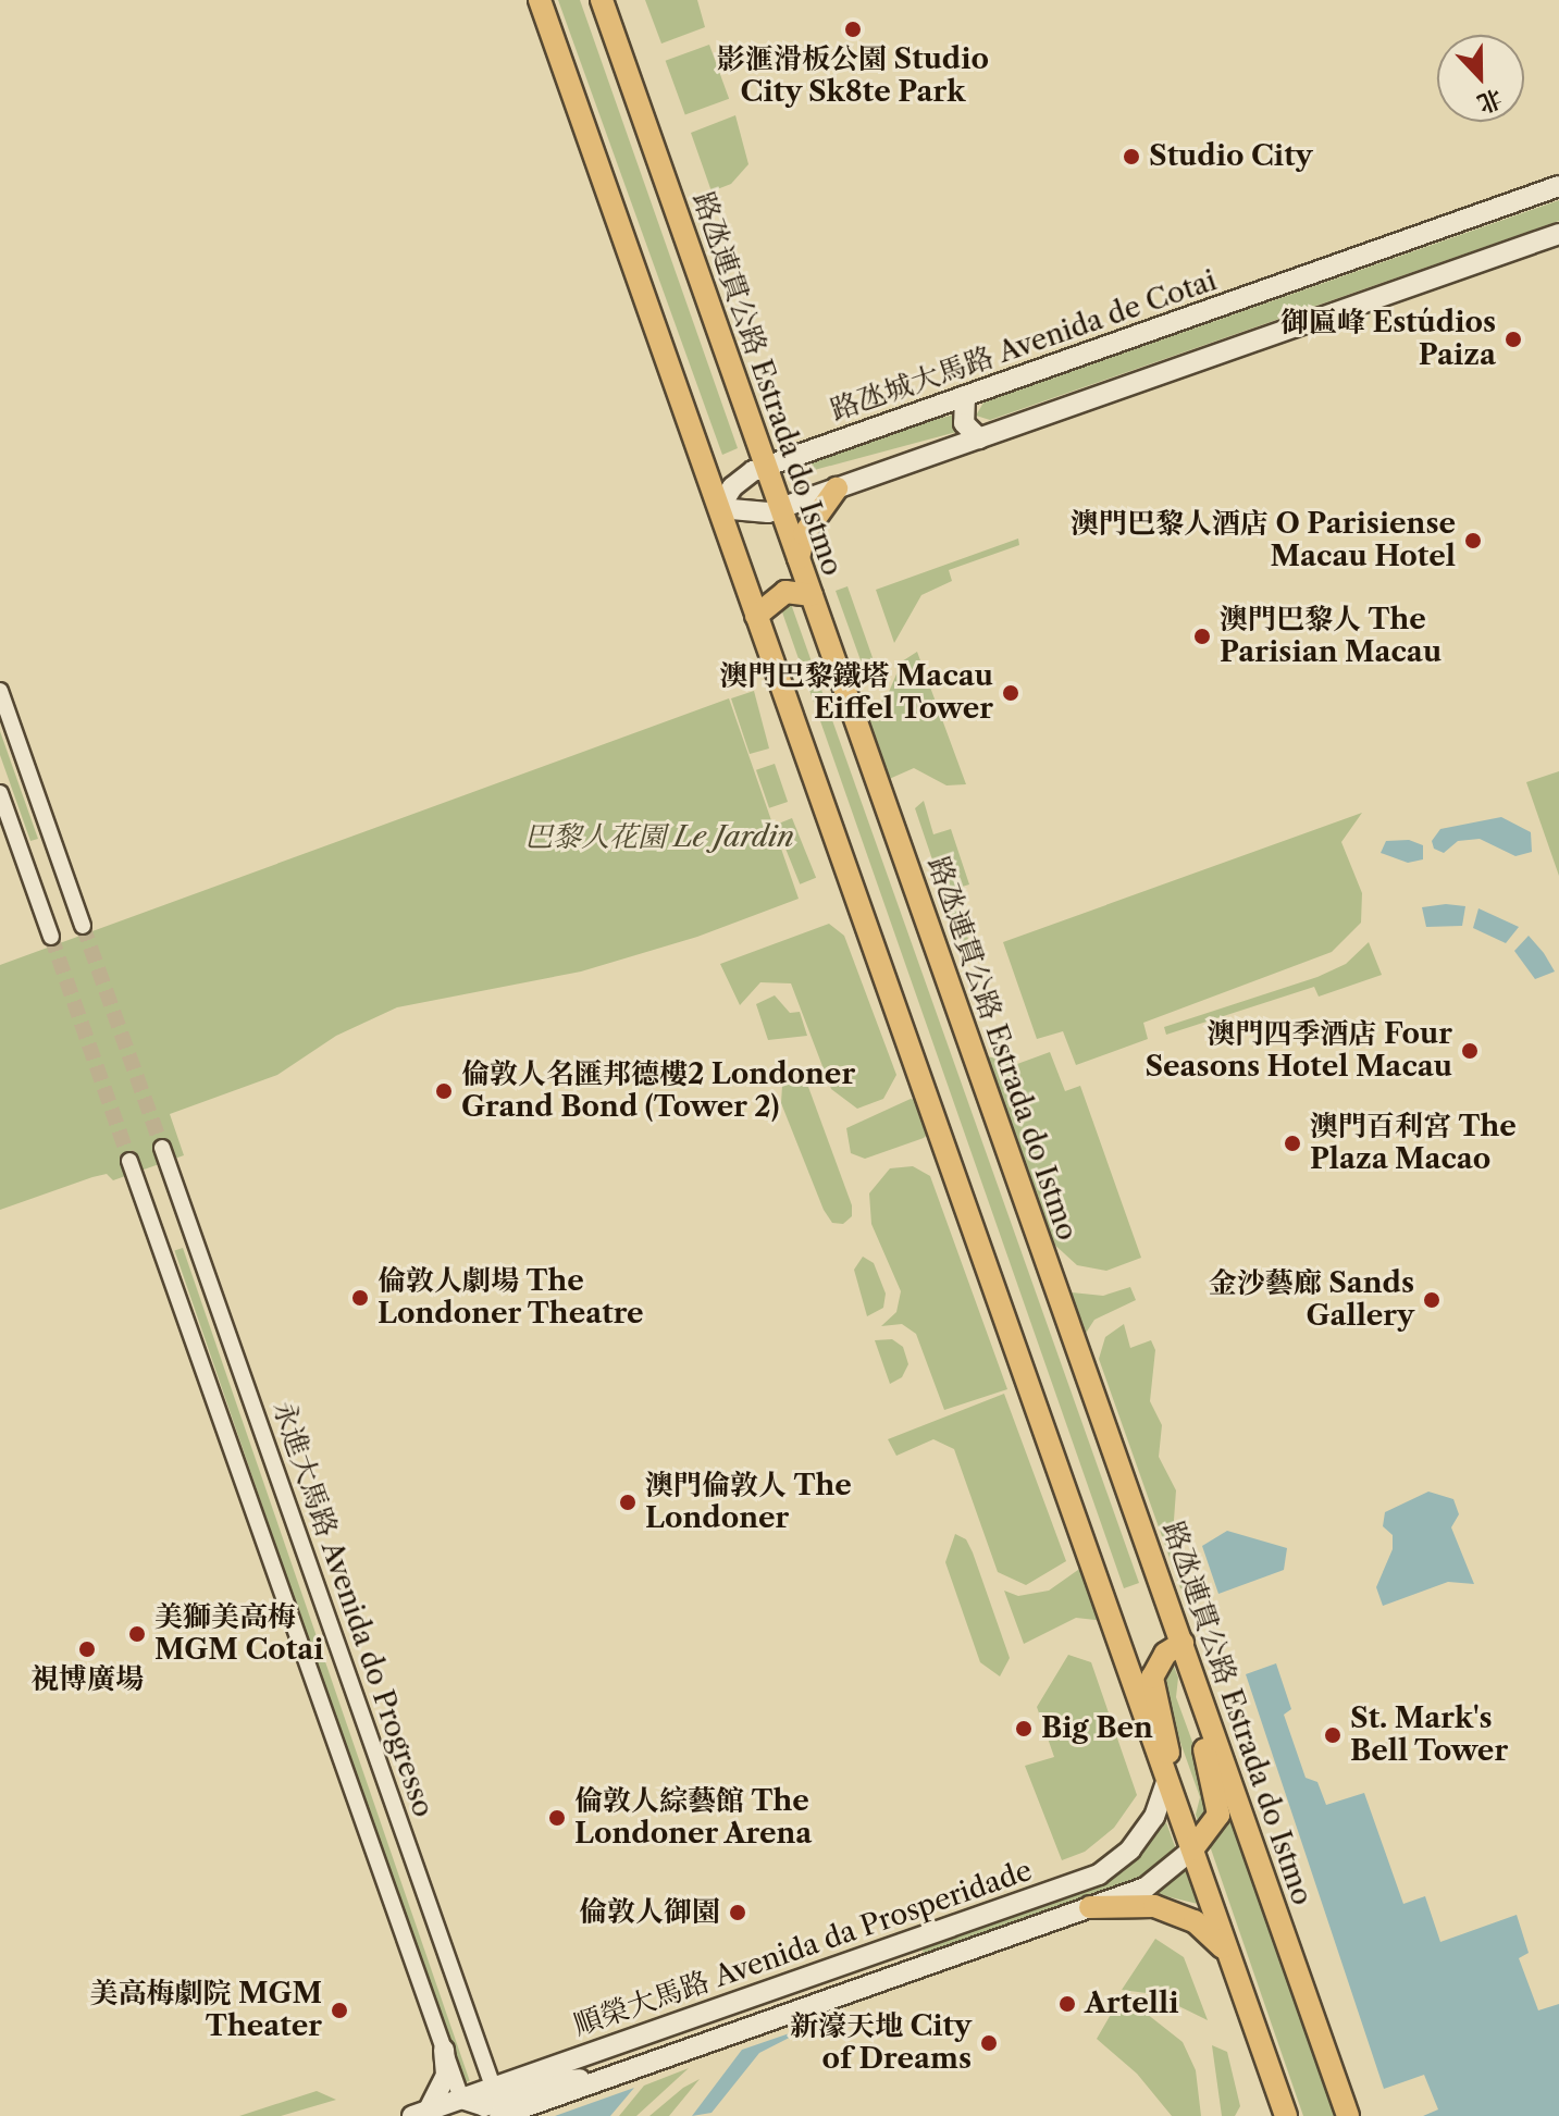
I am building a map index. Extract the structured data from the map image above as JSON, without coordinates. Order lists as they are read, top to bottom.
{
  "streets": {
    "main road": ["路氹連貫公路 Estrada do Istmo"],
    "street": ["路氹城大馬路 Avenida de Cotai", "永進大馬路 Avenida do Progresso", "順榮大馬路 Avenida da Prosperidade"]
  },
  "crossings": [
    ["路氹城大馬路 Avenida de Cotai", "路氹連貫公路 Estrada do Istmo"],
    ["永進大馬路 Avenida do Progresso", "順榮大馬路 Avenida da Prosperidade"]
  ],
  "parks": ["巴黎人花園 Le Jardin"],
  "places": [
    "影滙滑板公園 Studio City Sk8te Park",
    "Studio City",
    "御匾峰 Estúdios Paiza",
    "澳門巴黎人酒店 O Parisiense Macau Hotel",
    "澳門巴黎人 The Parisian Macau",
    "澳門巴黎鐵塔 Macau Eiffel Tower",
    "澳門四季酒店 Four Seasons Hotel Macau",
    "倫敦人名匯邦德樓2 Londoner Grand Bond (Tower 2)",
    "澳門百利宮 The Plaza Macao",
    "倫敦人劇場 The Londoner Theatre",
    "金沙藝廊 Sands Gallery",
    "澳門倫敦人 The Londoner",
    "美獅美高梅 MGM Cotai",
    "視博廣場",
    "Big Ben",
    "St. Mark's Bell Tower",
    "倫敦人綜藝館 The Londoner Arena",
    "倫敦人御園",
    "Artelli",
    "美高梅劇院 MGM Theater",
    "新濠天地 City of Dreams"
  ],
  "north": "bottom"
}
